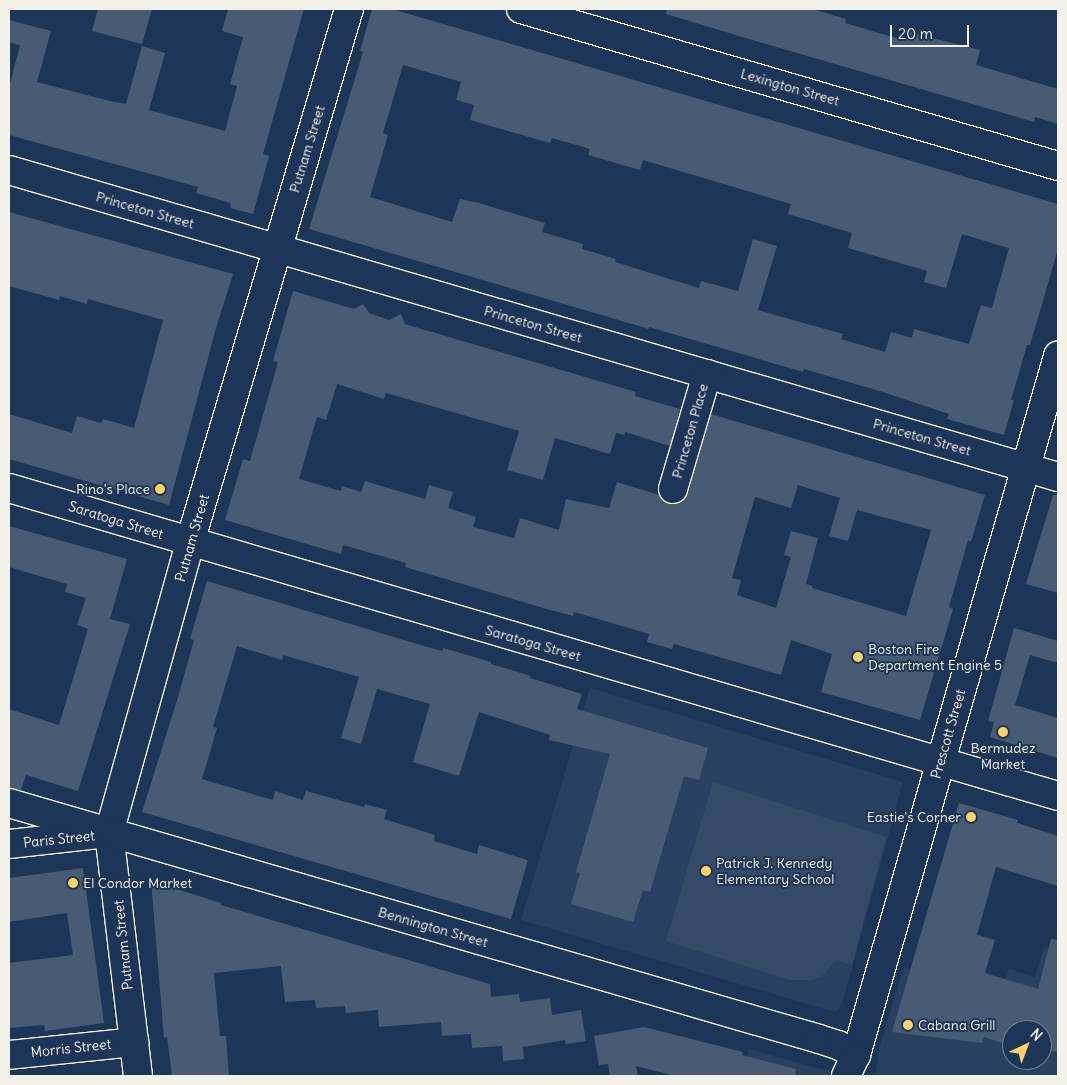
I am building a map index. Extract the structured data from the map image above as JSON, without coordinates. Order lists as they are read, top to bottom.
{
  "streets": {
    "street": [
      "Lexington Street",
      "Putnam Street",
      "Princeton Street",
      "Princeton Place",
      "Saratoga Street",
      "Prescott Street",
      "Paris Street",
      "Bennington Street",
      "Morris Street"
    ]
  },
  "crossings": [
    ["Putnam Street", "Princeton Street"],
    ["Putnam Street", "Saratoga Street"],
    ["Putnam Street", "Paris Street"],
    ["Putnam Street", "Bennington Street"],
    ["Putnam Street", "Morris Street"],
    ["Princeton Street", "Princeton Place"],
    ["Princeton Street", "Prescott Street"],
    ["Saratoga Street", "Prescott Street"],
    ["Prescott Street", "Bennington Street"],
    ["Paris Street", "Bennington Street"]
  ],
  "places": [
    "Rino's Place",
    "Boston Fire Department Engine 5",
    "Bermudez Market",
    "Eastie's Corner",
    "Patrick J. Kennedy Elementary School",
    "El Condor Market",
    "Cabana Grill"
  ],
  "scale_bar": "20 m",
  "north": "top right"
}
